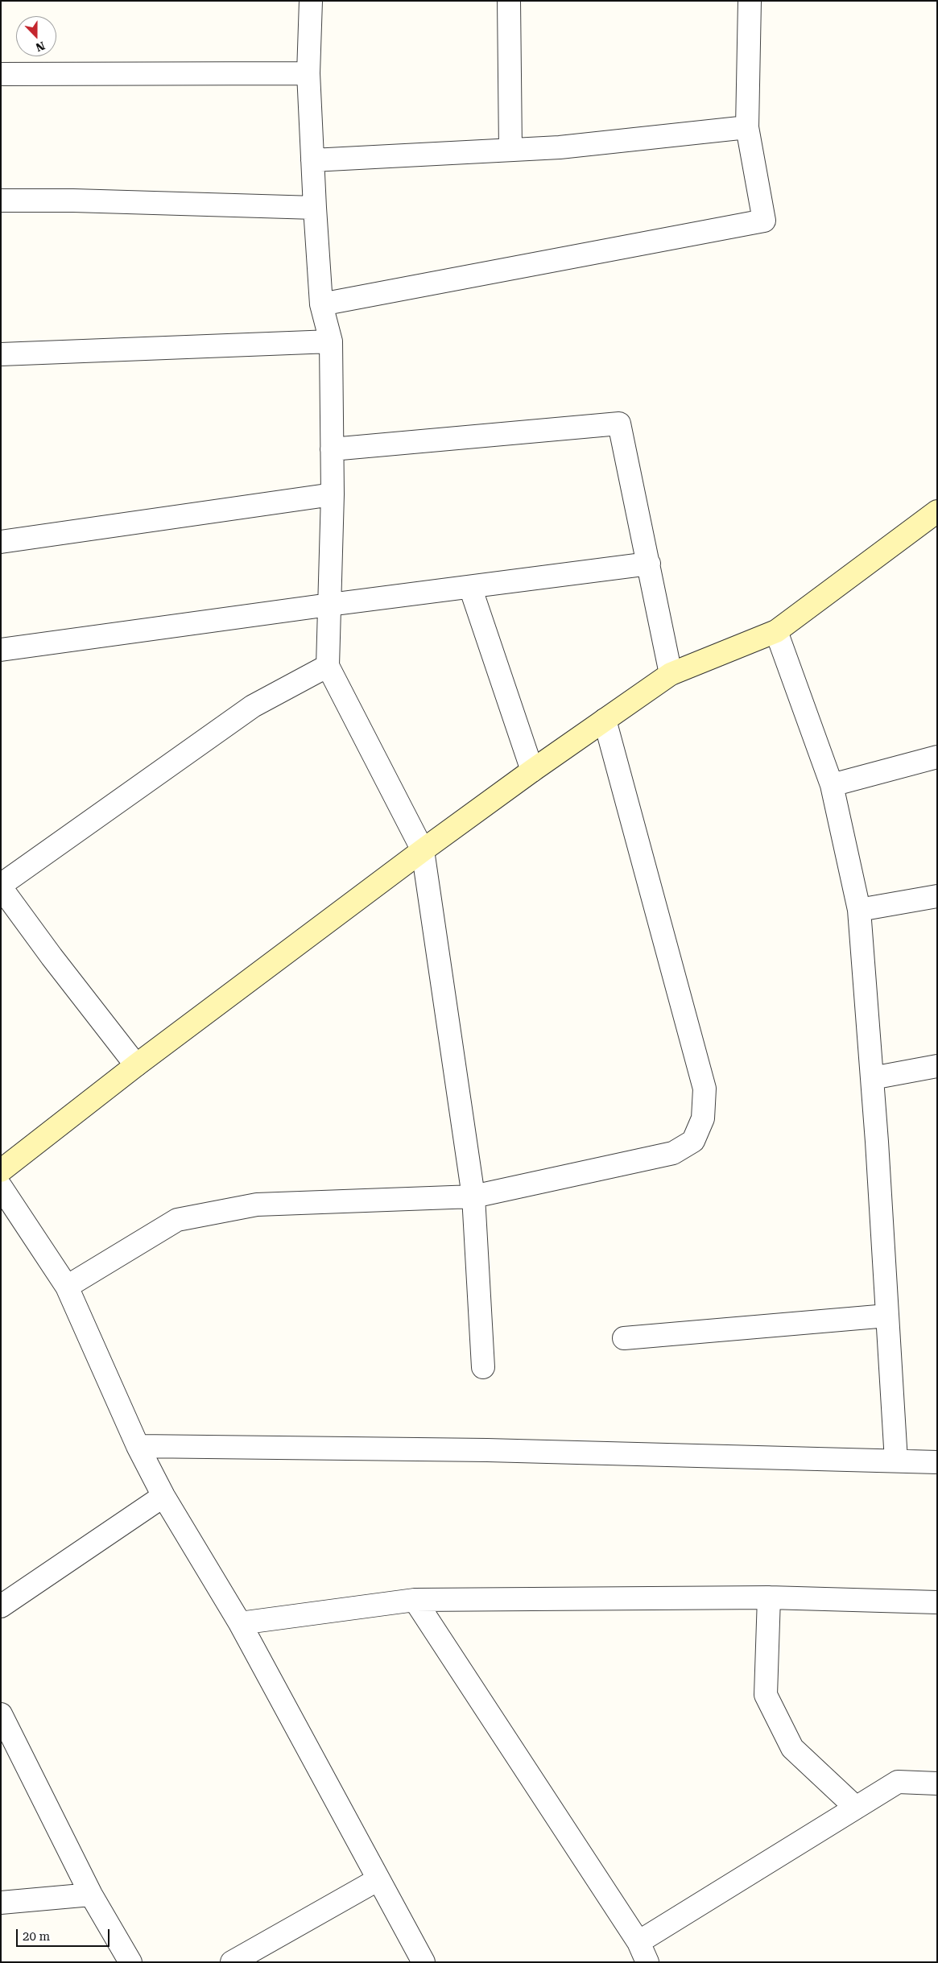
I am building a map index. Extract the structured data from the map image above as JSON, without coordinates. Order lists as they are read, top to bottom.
{
  "scale_bar": "20 m",
  "north": "bottom"
}
